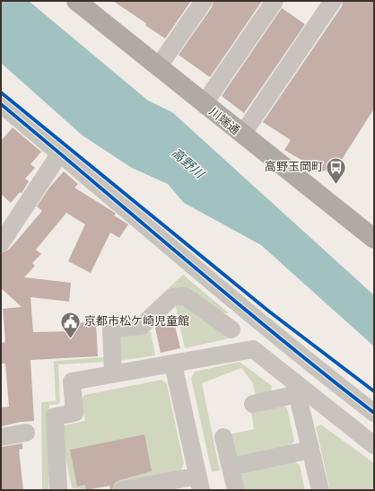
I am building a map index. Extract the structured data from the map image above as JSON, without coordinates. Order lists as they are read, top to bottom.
{
  "streets": {
    "highway": ["川端通"]
  },
  "water": ["高野川"],
  "places": {
    "bus stop": ["高野玉岡町"],
    "public building": ["京都市松ケ崎児童館"]
  }
}
